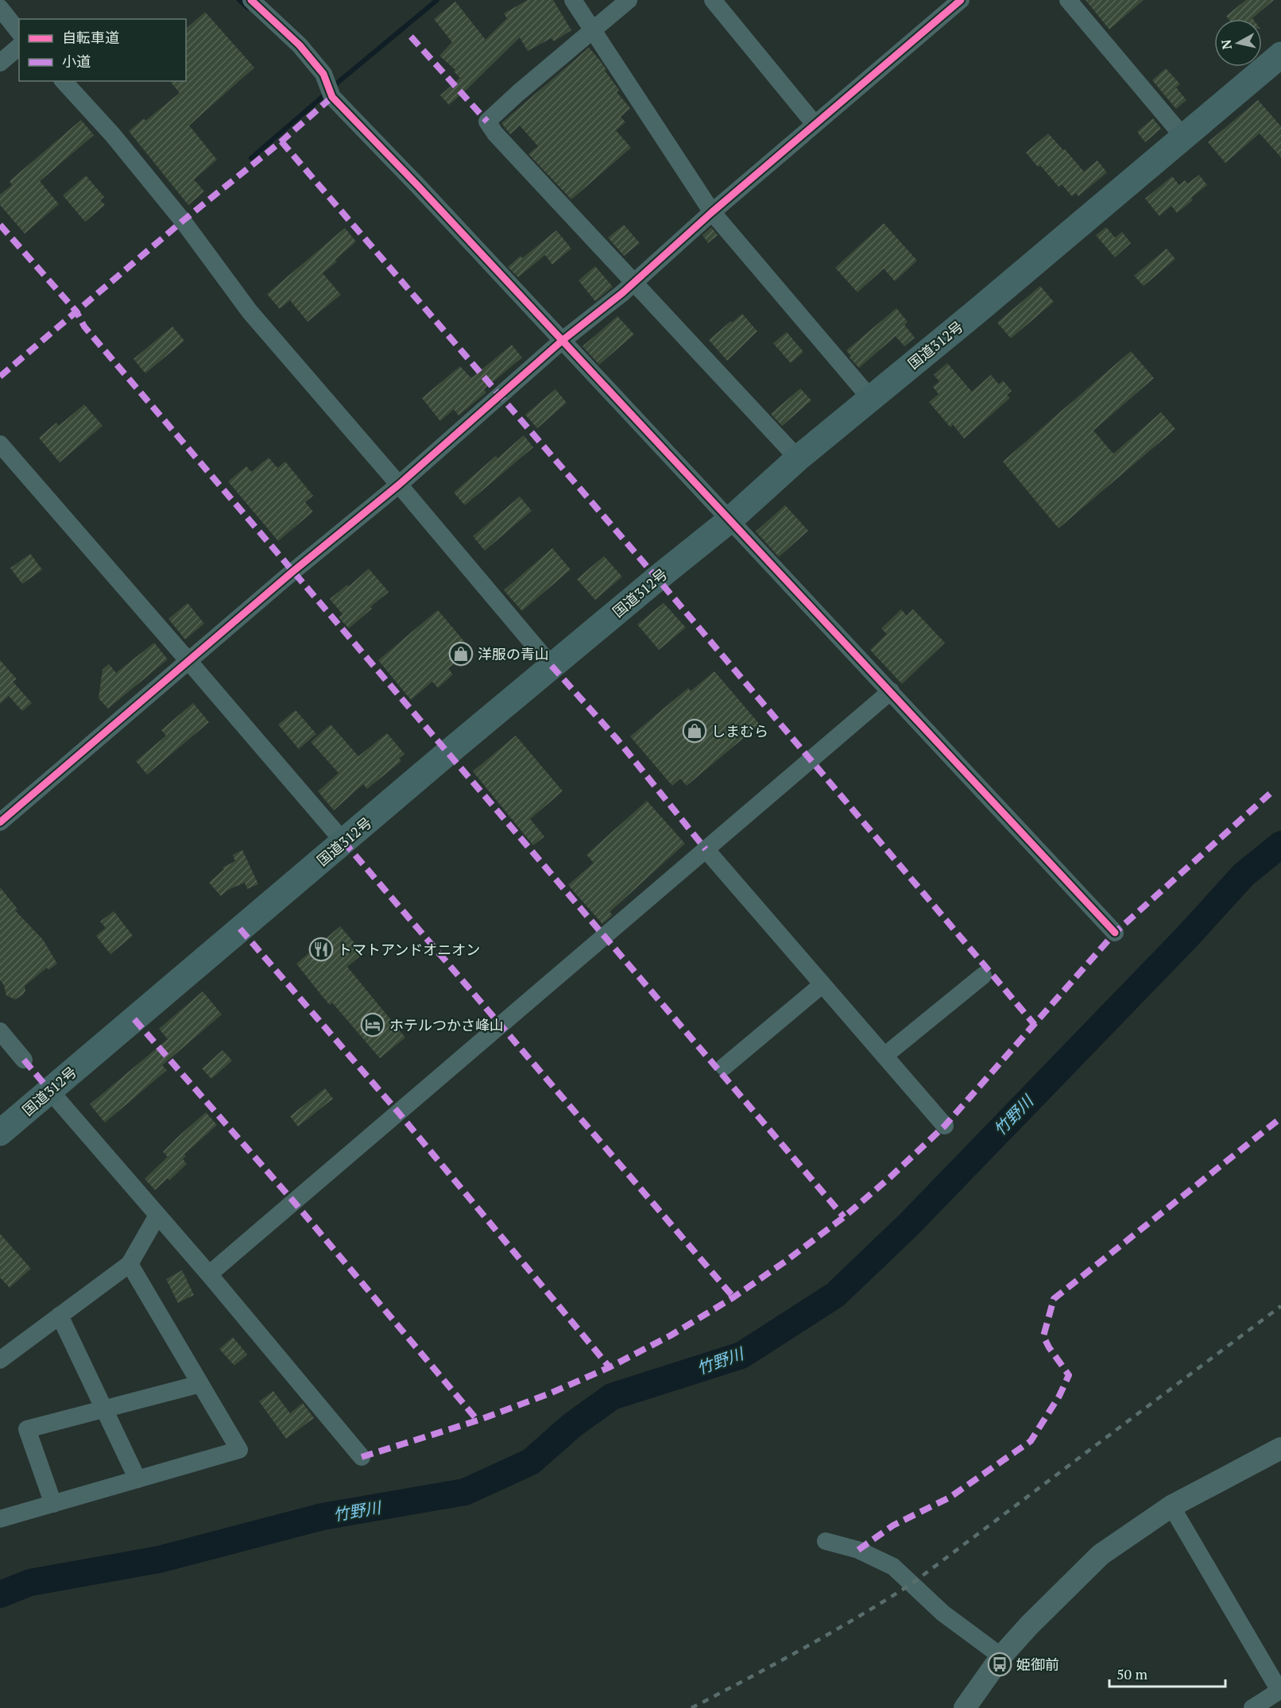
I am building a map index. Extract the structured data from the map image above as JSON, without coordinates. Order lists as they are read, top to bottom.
{
  "streets": {
    "highway": ["国道312号"]
  },
  "water": ["竹野川"],
  "places": {
    "shop": ["洋服の青山", "しまむら"],
    "restaurant": ["トマトアンドオニオン"],
    "hotel": ["ホテルつかさ峰山"],
    "bus stop": ["姫御前"]
  },
  "legend": ["自転車道", "小道"],
  "scale_bar": "50 m",
  "north": "left"
}
